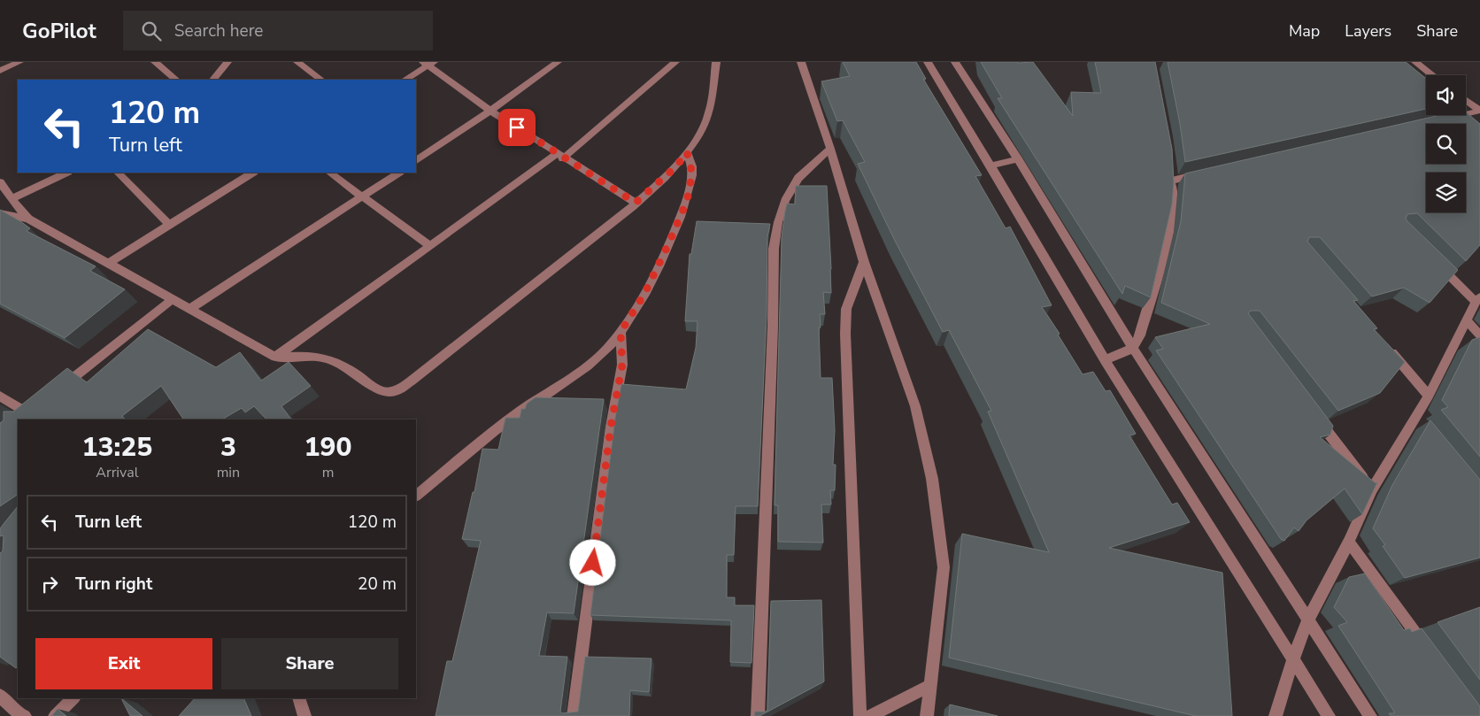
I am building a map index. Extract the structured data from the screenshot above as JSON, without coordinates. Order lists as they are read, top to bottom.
{
  "page": {
    "header": "GoPilot",
    "search": "Search here",
    "nav": ["Map", "Layers", "Share"],
    "turn": ["120 m", "Turn left"],
    "eta": [
      "13:25",
      "Arrival",
      "3",
      "min",
      "190",
      "m"
    ],
    "list": [
      {
        "name": "Turn left",
        "value": "120 m"
      },
      {
        "name": "Turn right",
        "value": "20 m"
      }
    ],
    "buttons": ["Exit", "Share"]
  }
}
